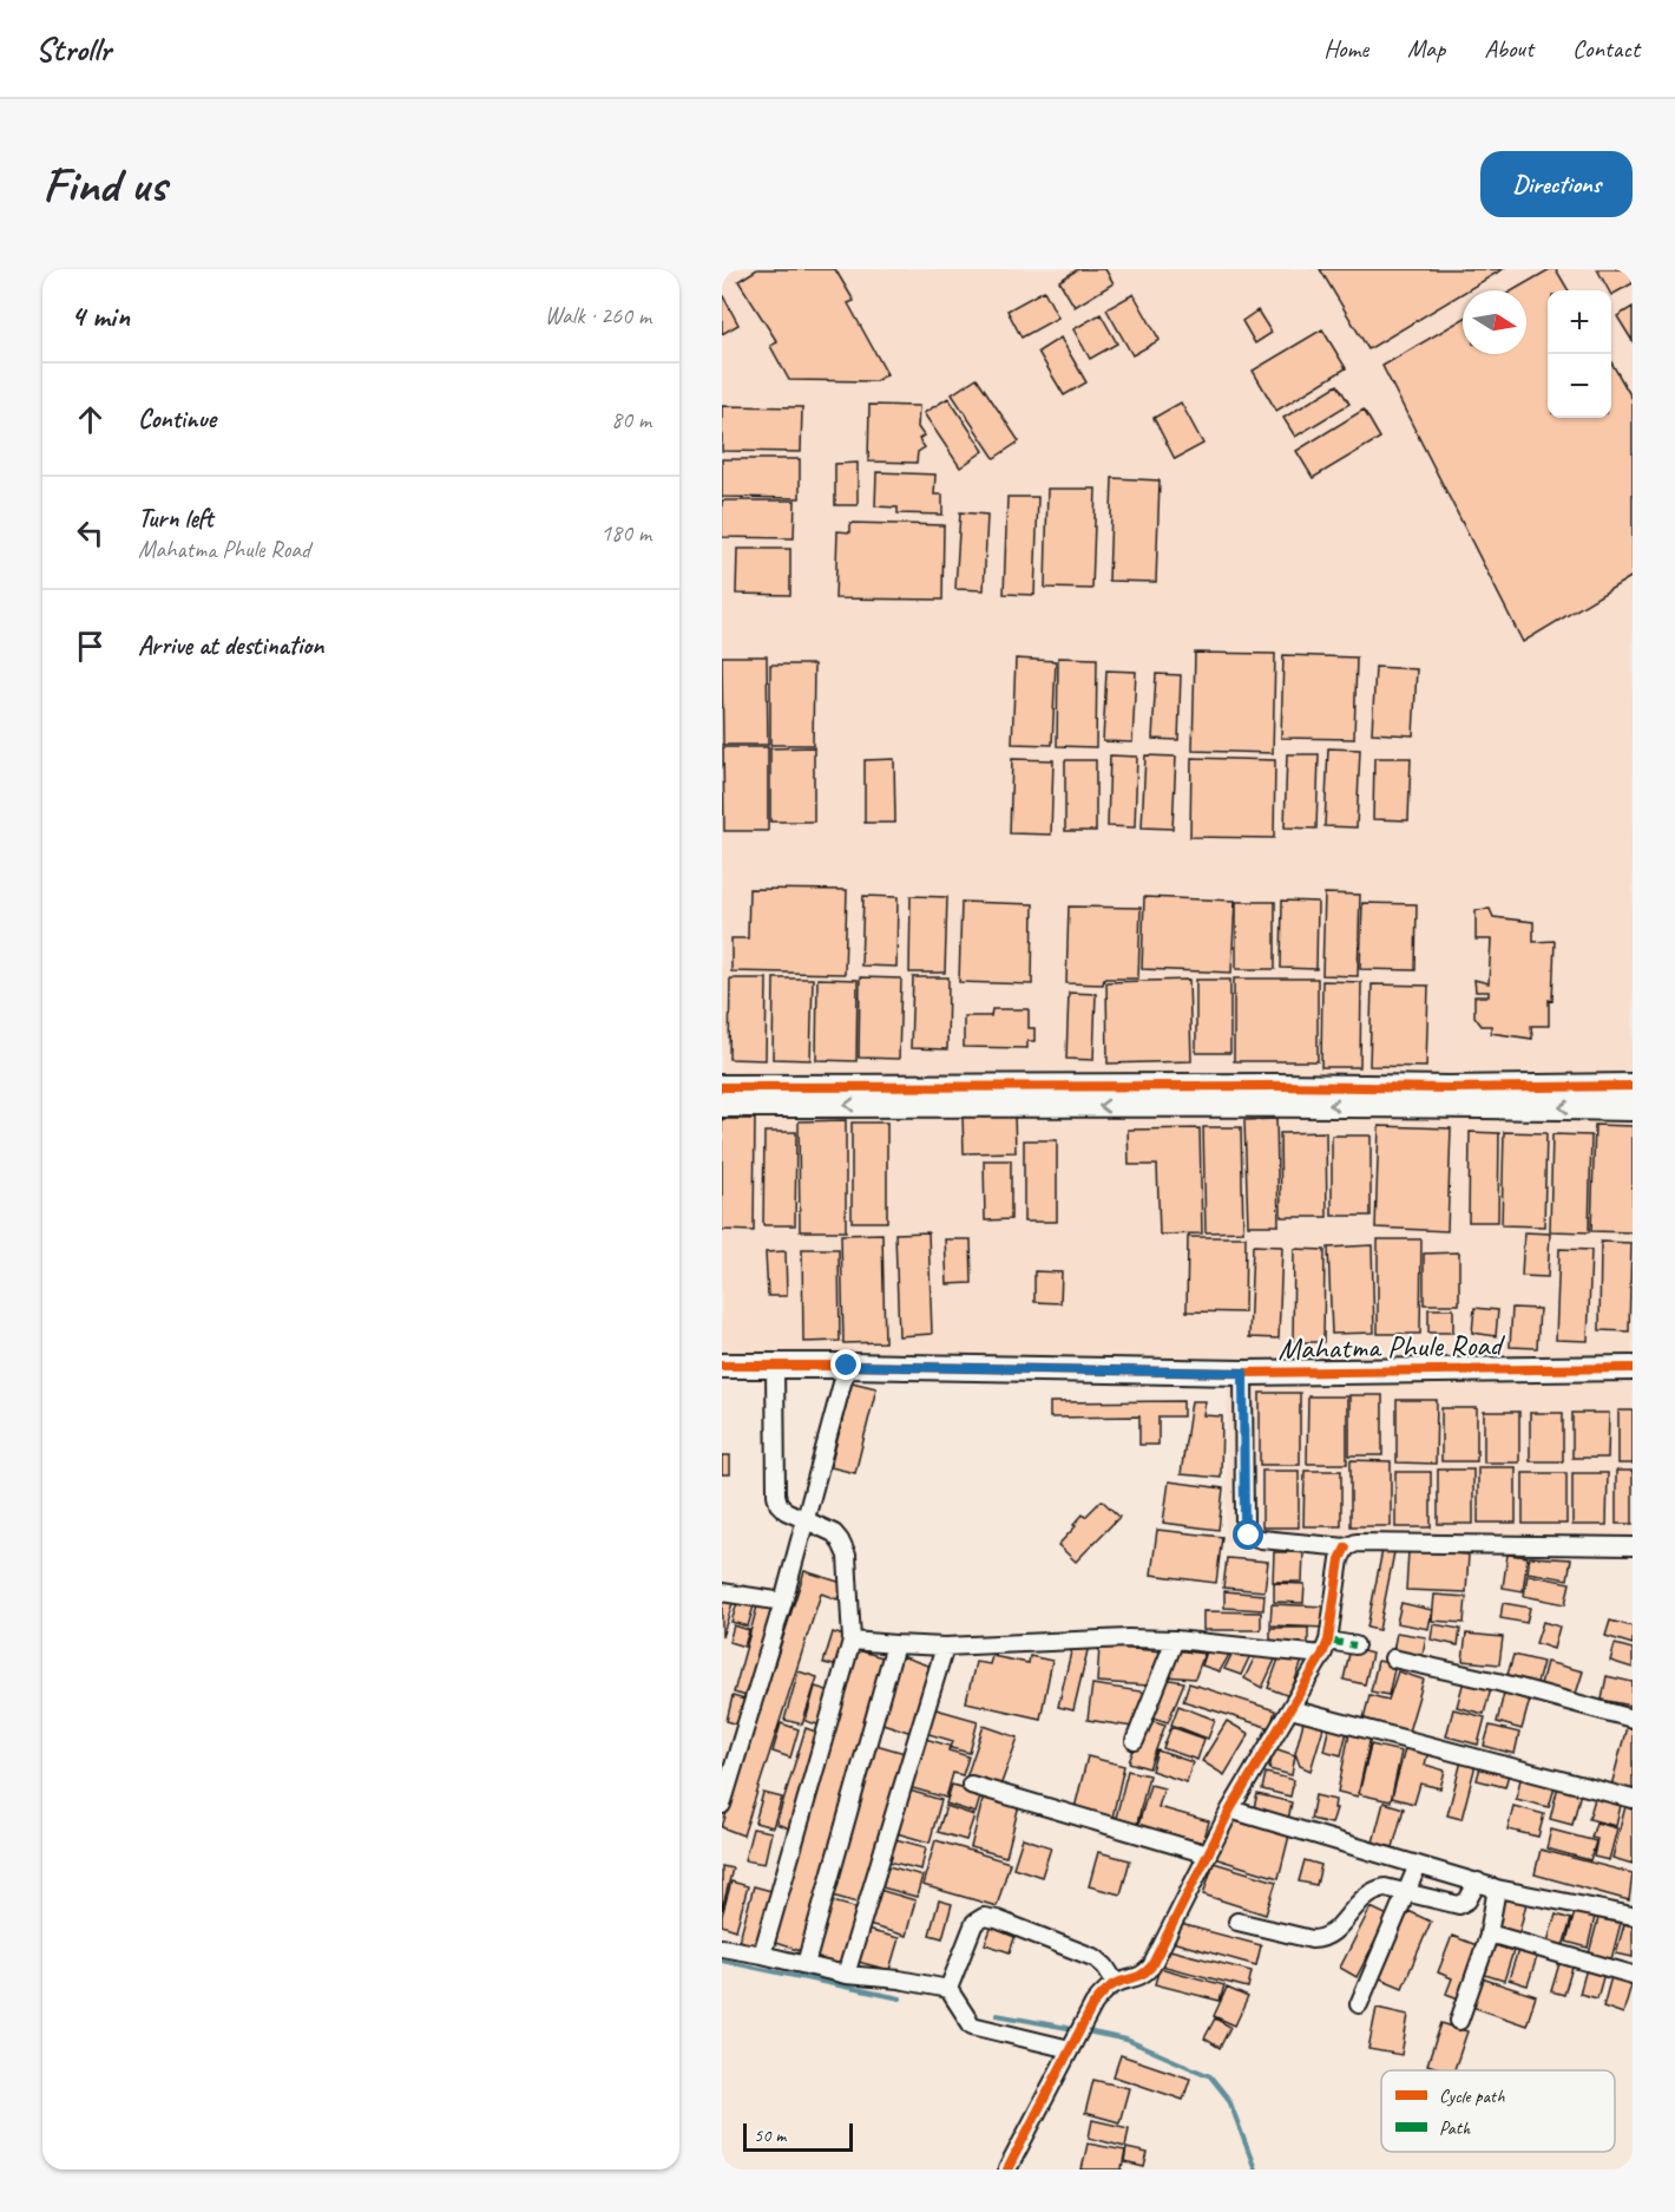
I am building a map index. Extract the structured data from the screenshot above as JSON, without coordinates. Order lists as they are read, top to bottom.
{
  "streets": {
    "street": ["Mahatma Phule Road"]
  },
  "legend": ["Cycle path", "Path"],
  "scale_bar": "50 m",
  "north": "right",
  "page": {
    "header": "Strollr",
    "nav": [
      "Home",
      "Map",
      "About",
      "Contact"
    ],
    "buttons": "Directions",
    "title": "Find us",
    "heading": ["4 min", "Walk · 260 m"],
    "map_buttons": ["+", "−"],
    "list": [
      ["Continue", "80 m"],
      ["Turn left", "Mahatma Phule Road", "180 m"],
      "Arrive at destination"
    ],
    "scale": "50 m"
  }
}
